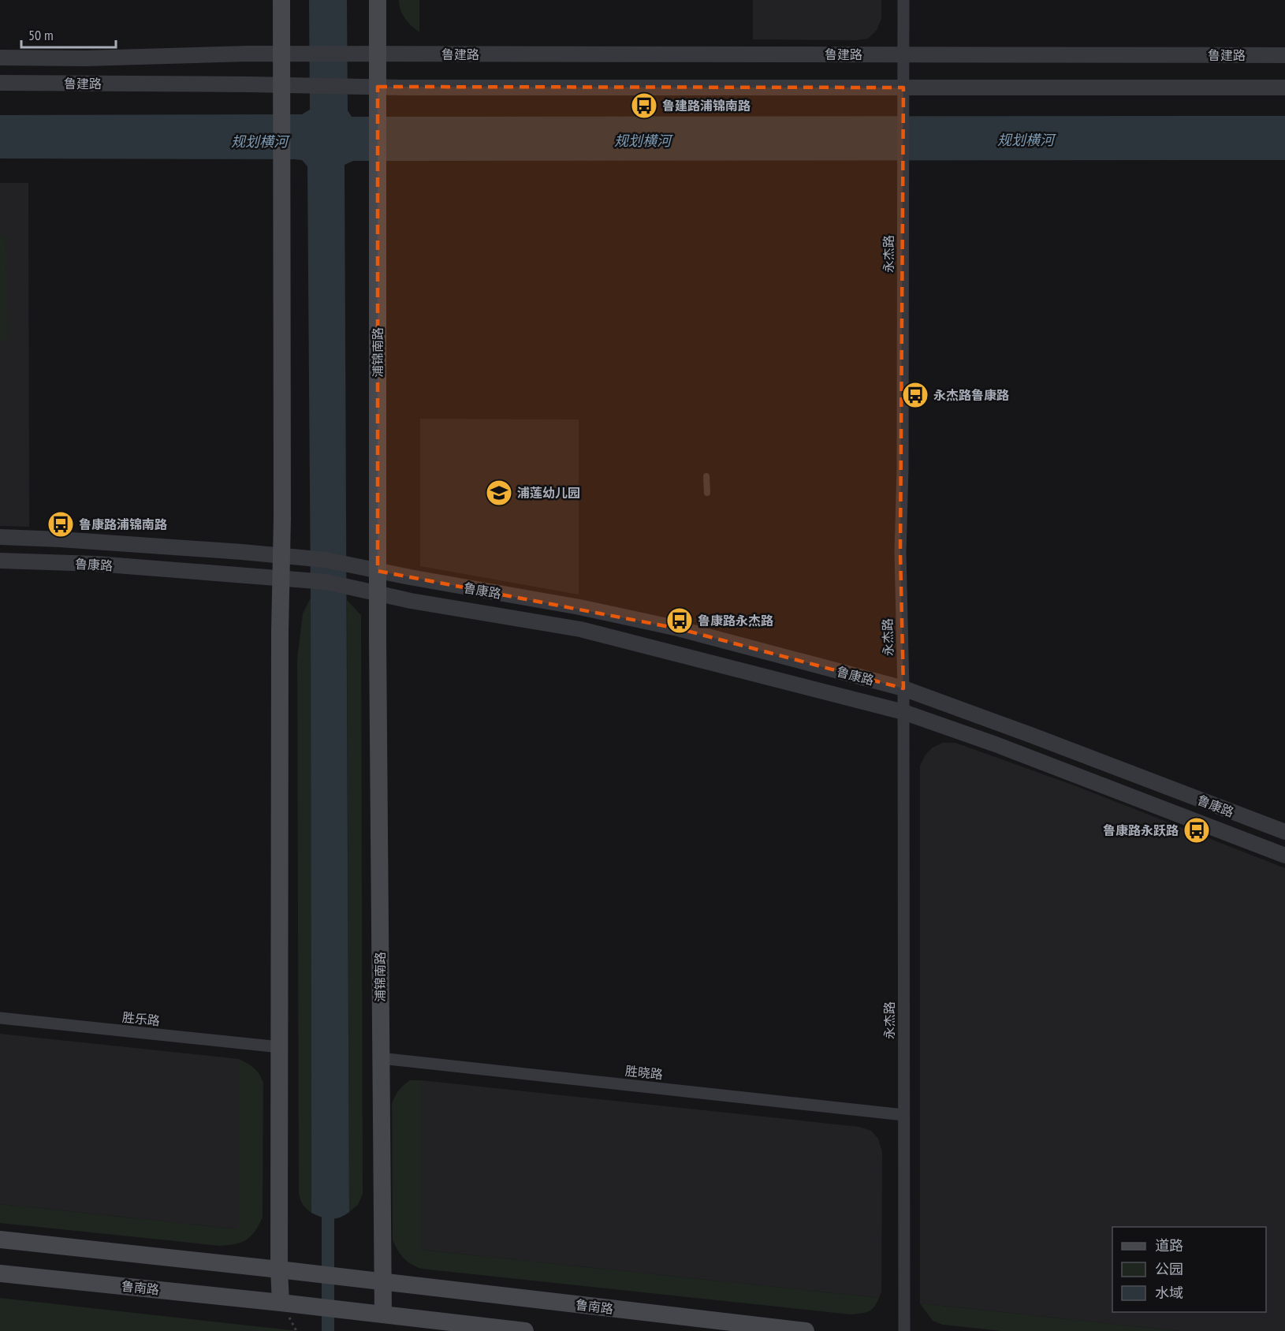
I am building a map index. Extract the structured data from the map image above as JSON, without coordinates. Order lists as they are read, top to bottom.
{
  "streets": {
    "main road": ["浦锦南路", "鲁南路"],
    "street": [
      "鲁建路",
      "永杰路",
      "鲁康路",
      "胜乐路",
      "胜晓路"
    ]
  },
  "crossings": [
    ["鲁建路", "永杰路"],
    ["鲁建路", "浦锦南路"],
    ["永杰路", "鲁康路"],
    ["永杰路", "胜晓路"],
    ["浦锦南路", "鲁康路"],
    ["浦锦南路", "胜晓路"],
    ["浦锦南路", "鲁南路"]
  ],
  "water": ["规划横河"],
  "places": {
    "bus stop": [
      "鲁建路浦锦南路",
      "永杰路鲁康路",
      "鲁康路浦锦南路",
      "鲁康路永杰路",
      "鲁康路永跃路"
    ],
    "school or university": ["浦莲幼儿园"]
  },
  "legend": ["道路", "公园", "水域"],
  "scale_bar": "50 m"
}
